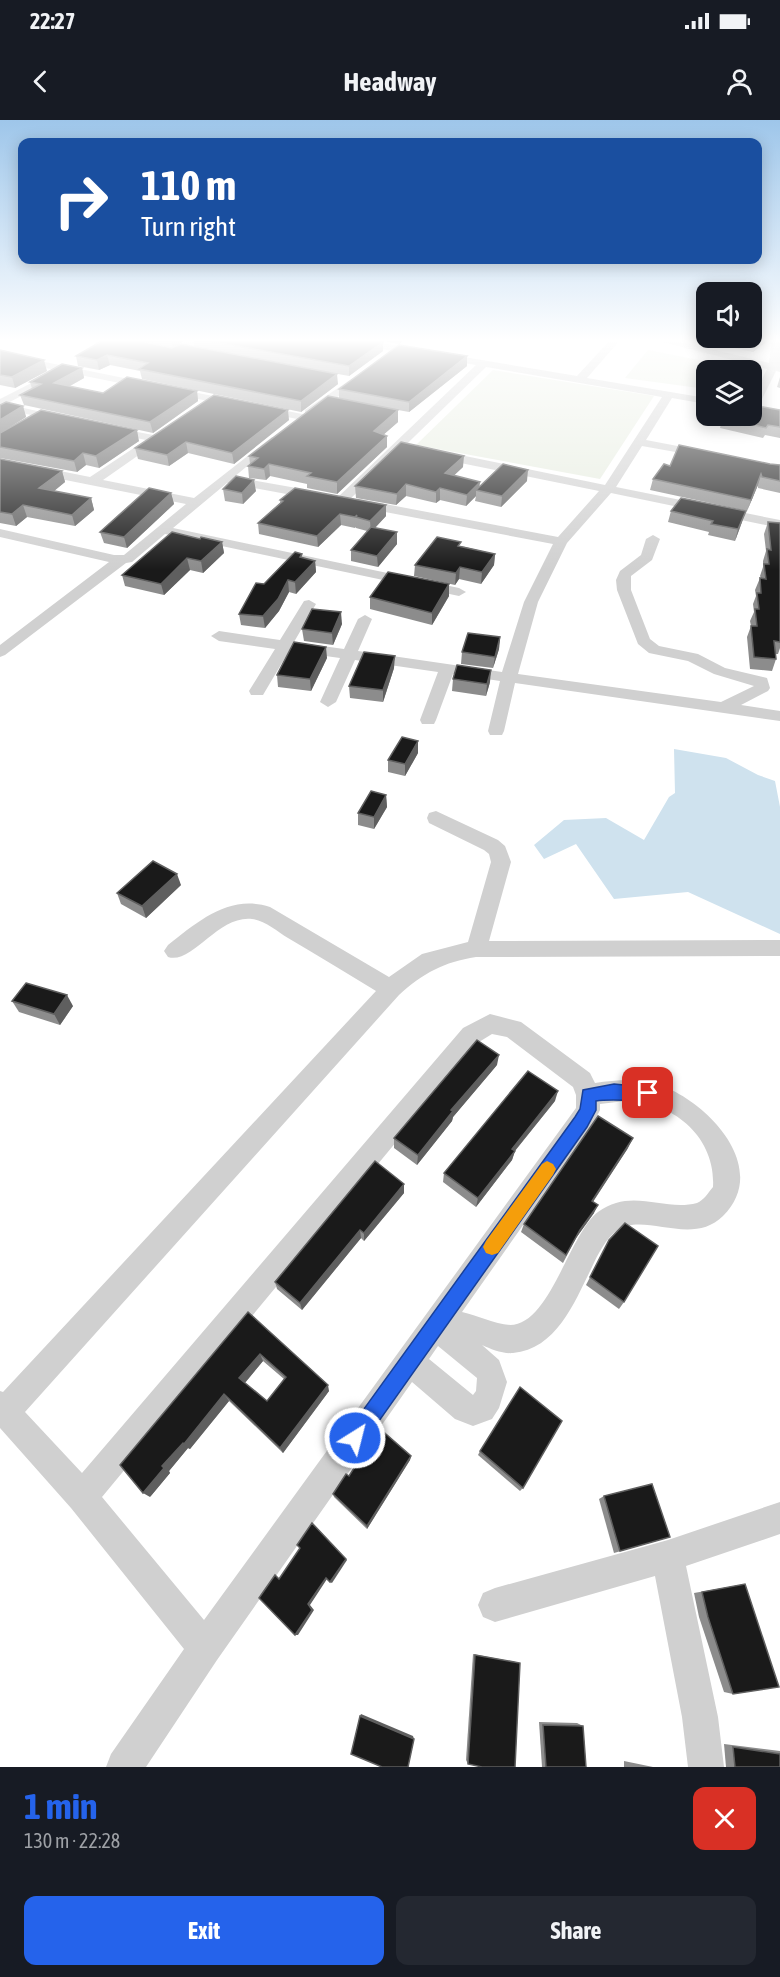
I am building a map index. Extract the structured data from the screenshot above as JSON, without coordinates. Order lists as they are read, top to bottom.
{
  "page": {
    "status": "22:27",
    "header": "Headway",
    "turn": ["110 m", "Turn right"],
    "heading": ["1 min", "130 m · 22:28"],
    "buttons": ["Exit", "Share"]
  }
}
